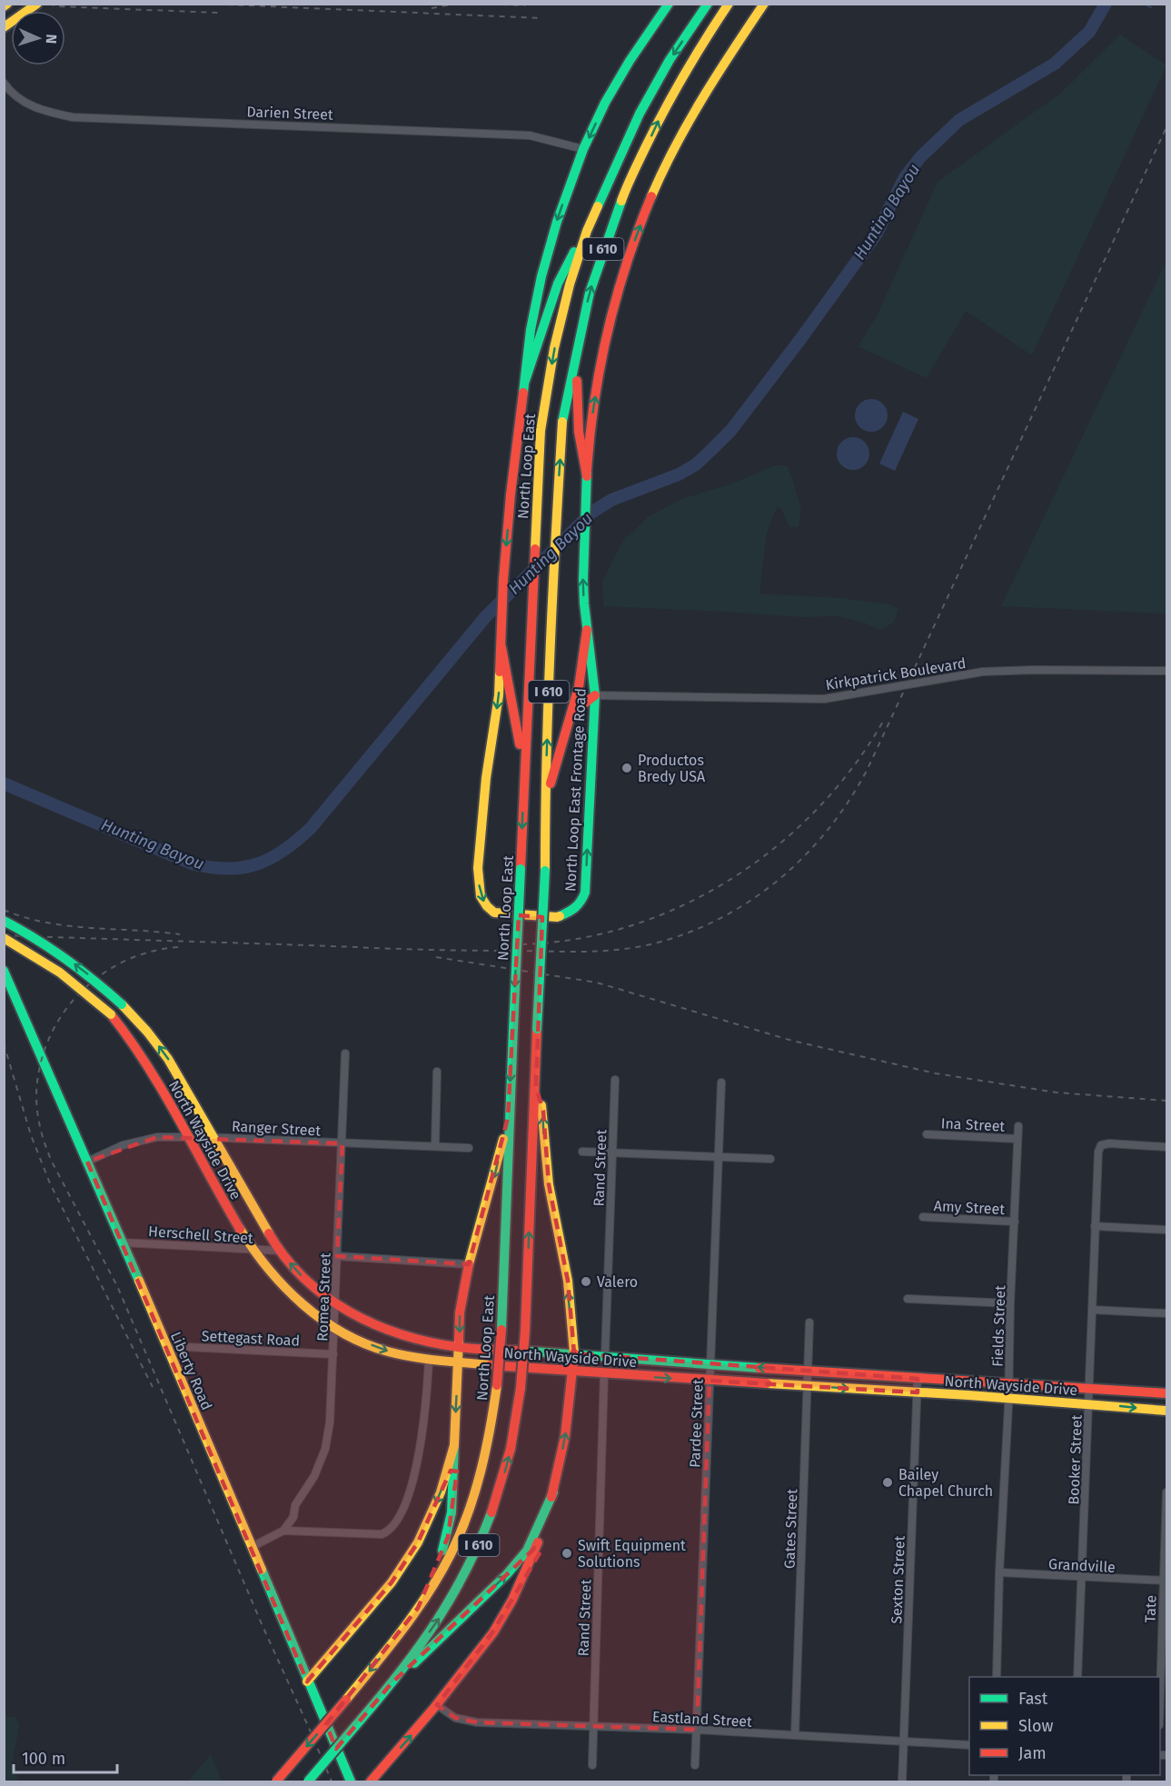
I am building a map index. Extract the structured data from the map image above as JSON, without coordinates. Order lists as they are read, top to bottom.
{
  "streets": {
    "main road": [
      "I 610",
      "North Loop East",
      "North Loop East Frontage Road",
      "North Wayside Drive",
      "Liberty Road"
    ],
    "street": [
      "Darien Street",
      "Kirkpatrick Boulevard",
      "Ina Street",
      "Ranger Street",
      "Rand Street",
      "Amy Street",
      "Herschell Street",
      "Romea Street",
      "Fields Street",
      "Settegast Road",
      "Pardee Street",
      "Booker Street",
      "Gates Street",
      "Grandville",
      "Sexton Street",
      "Tate",
      "Eastland Street"
    ]
  },
  "crossings": [
    ["Darien Street", "North Loop East Frontage Road"],
    ["Kirkpatrick Boulevard", "North Loop East Frontage Road"],
    ["Ina Street", "Fields Street"],
    ["Ranger Street", "North Wayside Drive"],
    ["Ranger Street", "Romea Street"],
    ["Ranger Street", "Liberty Road"],
    ["North Wayside Drive", "Rand Street"],
    ["North Wayside Drive", "Herschell Street"],
    ["North Wayside Drive", "Romea Street"],
    ["North Wayside Drive", "Fields Street"],
    ["North Wayside Drive", "Pardee Street"],
    ["North Wayside Drive", "Booker Street"],
    ["North Wayside Drive", "Gates Street"],
    ["North Wayside Drive", "Sexton Street"],
    ["Rand Street", "Eastland Street"],
    ["Amy Street", "Fields Street"],
    ["Herschell Street", "Liberty Road"],
    ["Romea Street", "Settegast Road"],
    ["Fields Street", "Grandville"],
    ["Settegast Road", "Liberty Road"],
    ["Pardee Street", "Eastland Street"],
    ["Booker Street", "Grandville"],
    ["Gates Street", "Eastland Street"],
    ["Grandville", "Tate"],
    ["Sexton Street", "Eastland Street"]
  ],
  "water": ["Hunting Bayou"],
  "places": [
    "Productos Bredy USA",
    "Valero",
    "Bailey Chapel Church",
    "Swift Equipment Solutions"
  ],
  "legend": ["Fast", "Slow", "Jam"],
  "scale_bar": "100 m",
  "north": "right"
}
